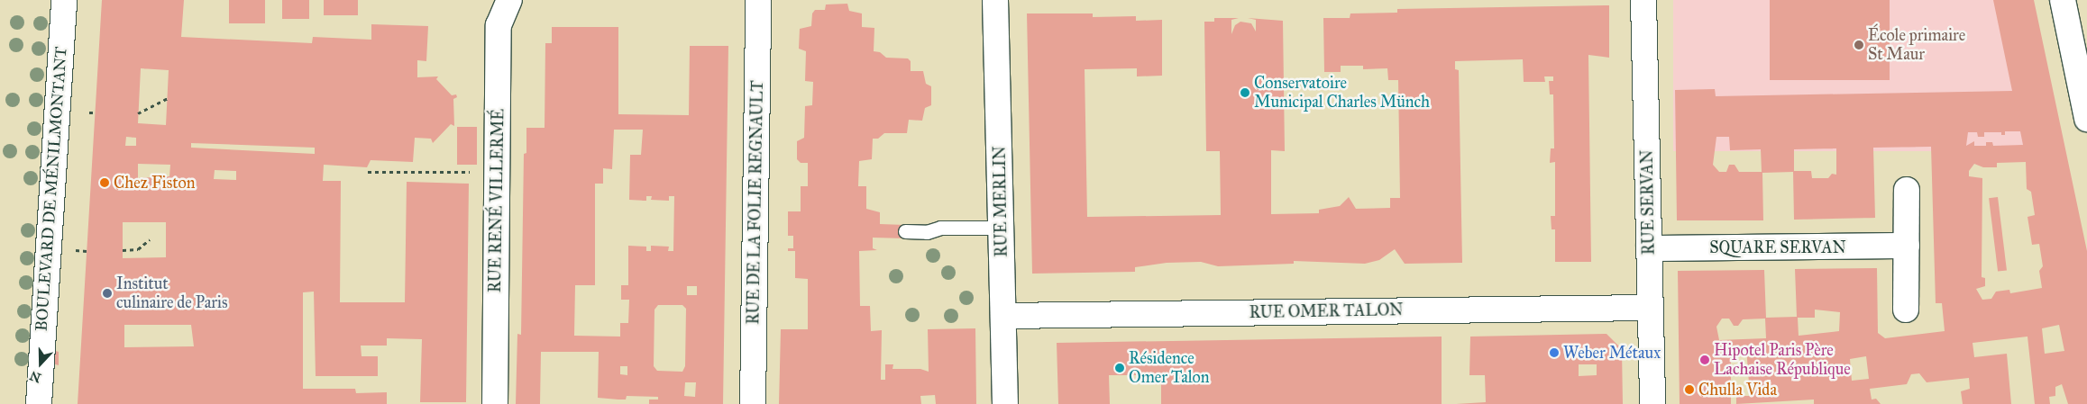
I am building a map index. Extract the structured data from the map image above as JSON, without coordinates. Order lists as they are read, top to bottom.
{
  "streets": {
    "street": [
      "BOULEVARD DE MÉNILMONTANT",
      "RUE RENÉ VILLERMÉ",
      "RUE MERLIN",
      "RUE DE LA FOLIE REGNAULT",
      "RUE SERVAN",
      "SQUARE SERVAN",
      "RUE OMER TALON"
    ]
  },
  "crossings": [
    ["RUE MERLIN", "RUE OMER TALON"],
    ["RUE SERVAN", "SQUARE SERVAN"],
    ["RUE SERVAN", "RUE OMER TALON"]
  ],
  "places": [
    "École primaire St Maur",
    "Conservatoire Municipal Charles Münch",
    "Chez Fiston",
    "Institut culinaire de Paris",
    "Weber Métaux",
    "Hipotel Paris Père Lachaise République",
    "Résidence Omer Talon",
    "Chulla Vida"
  ],
  "north": "bottom"
}
